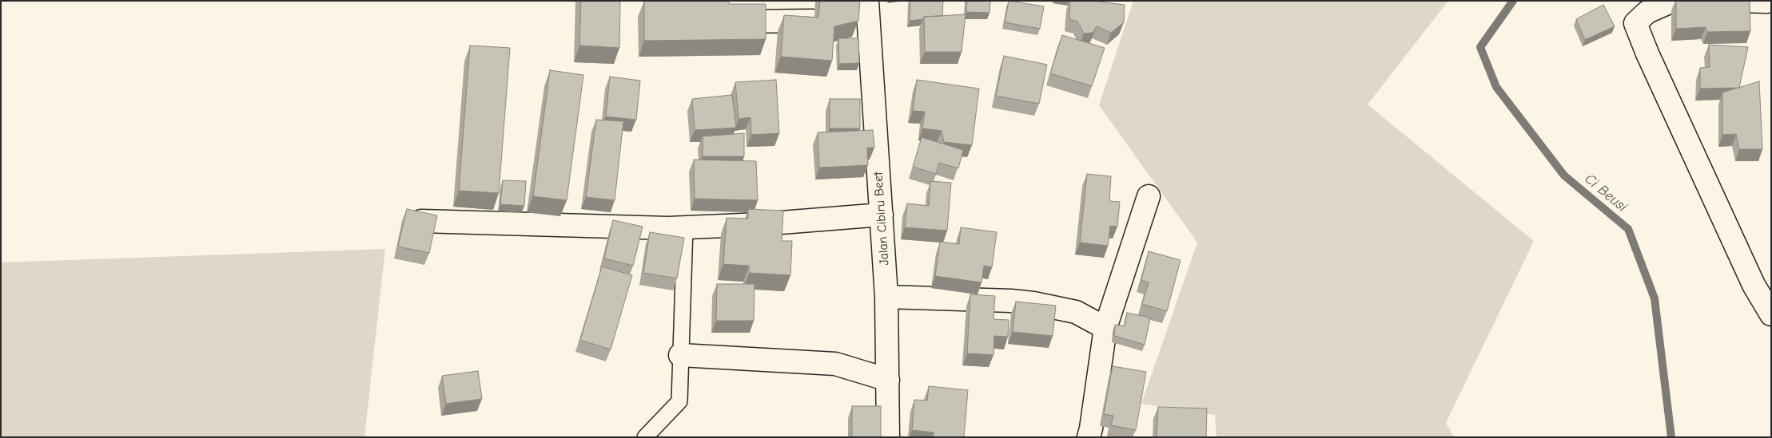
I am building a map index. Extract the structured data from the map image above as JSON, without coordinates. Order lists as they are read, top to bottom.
{
  "streets": {
    "street": ["Jalan Cibiru Beet"]
  },
  "water": ["Ci Beusi"]
}
